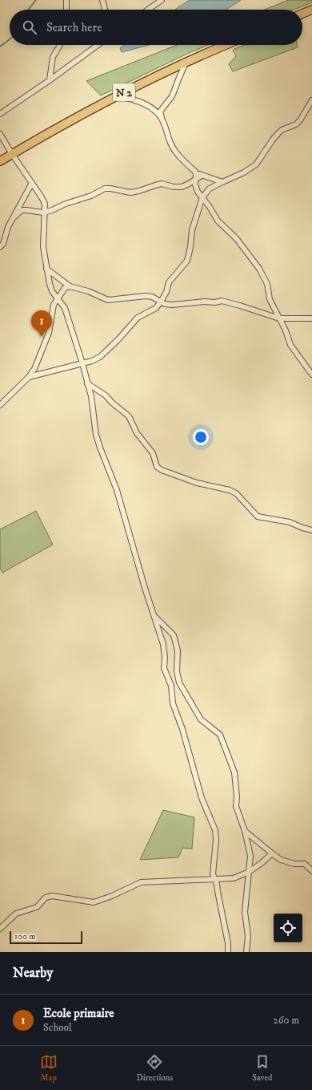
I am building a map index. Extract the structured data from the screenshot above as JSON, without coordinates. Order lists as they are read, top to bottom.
{
  "streets": {
    "main road": ["N 2"]
  },
  "scale_bar": "100 m",
  "page": {
    "search": "Search here",
    "pins": "1",
    "scale": "100 m",
    "heading": "Nearby",
    "list": [
      {
        "mark": "1",
        "name": "Ecole primaire",
        "note": "School",
        "value": "260 m"
      }
    ],
    "nav": ["Map", "Directions", "Saved"]
  }
}
